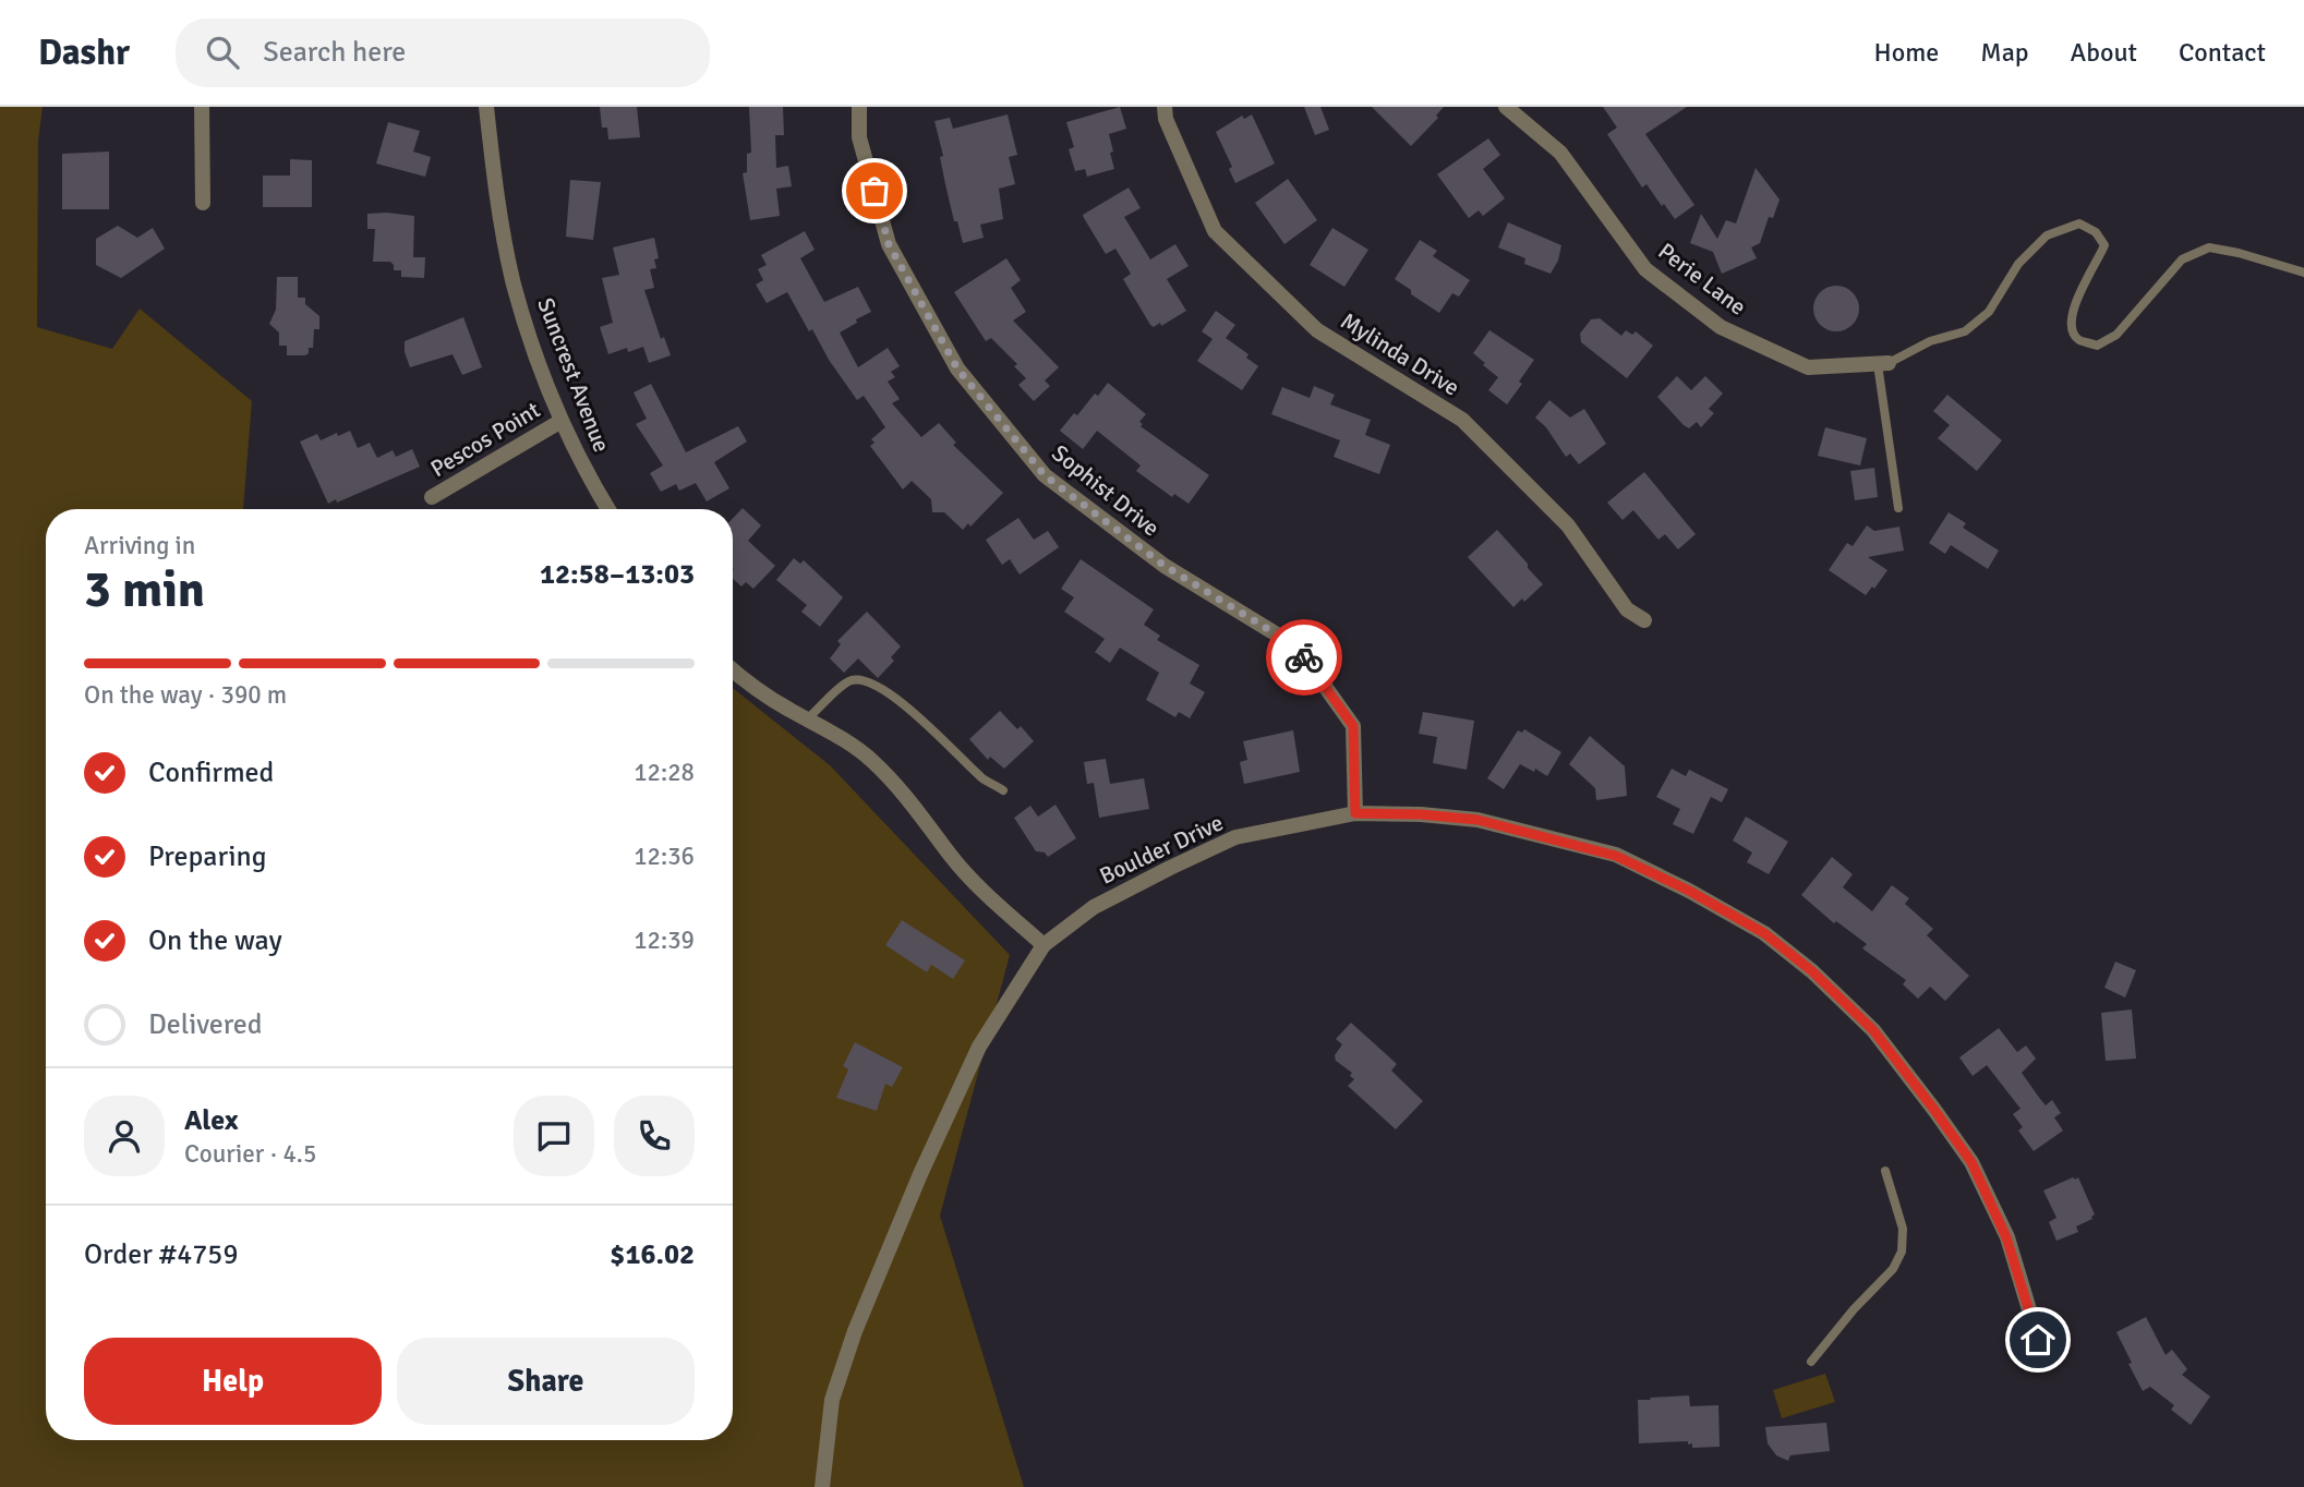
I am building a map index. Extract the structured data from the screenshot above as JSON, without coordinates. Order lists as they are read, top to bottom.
{
  "streets": {
    "street": [
      "Perie Lane",
      "Mylinda Drive",
      "Suncrest Avenue",
      "Pescos Point",
      "Sophist Drive",
      "Boulder Drive"
    ]
  },
  "crossings": [
    ["Suncrest Avenue", "Pescos Point"],
    ["Sophist Drive", "Boulder Drive"]
  ],
  "page": {
    "header": "Dashr",
    "search": "Search here",
    "nav": [
      "Home",
      "Map",
      "About",
      "Contact"
    ],
    "heading": ["3 min", "Arriving in", "12:58–13:03"],
    "panel": [
      "Alex",
      "Courier · 4.5",
      "Order #4759",
      "$16.02"
    ],
    "bar": "On the way · 390 m",
    "list": [
      ["Confirmed", "12:28"],
      ["Preparing", "12:36"],
      ["On the way", "12:39"],
      "Delivered"
    ],
    "buttons": ["Help", "Share"]
  }
}
